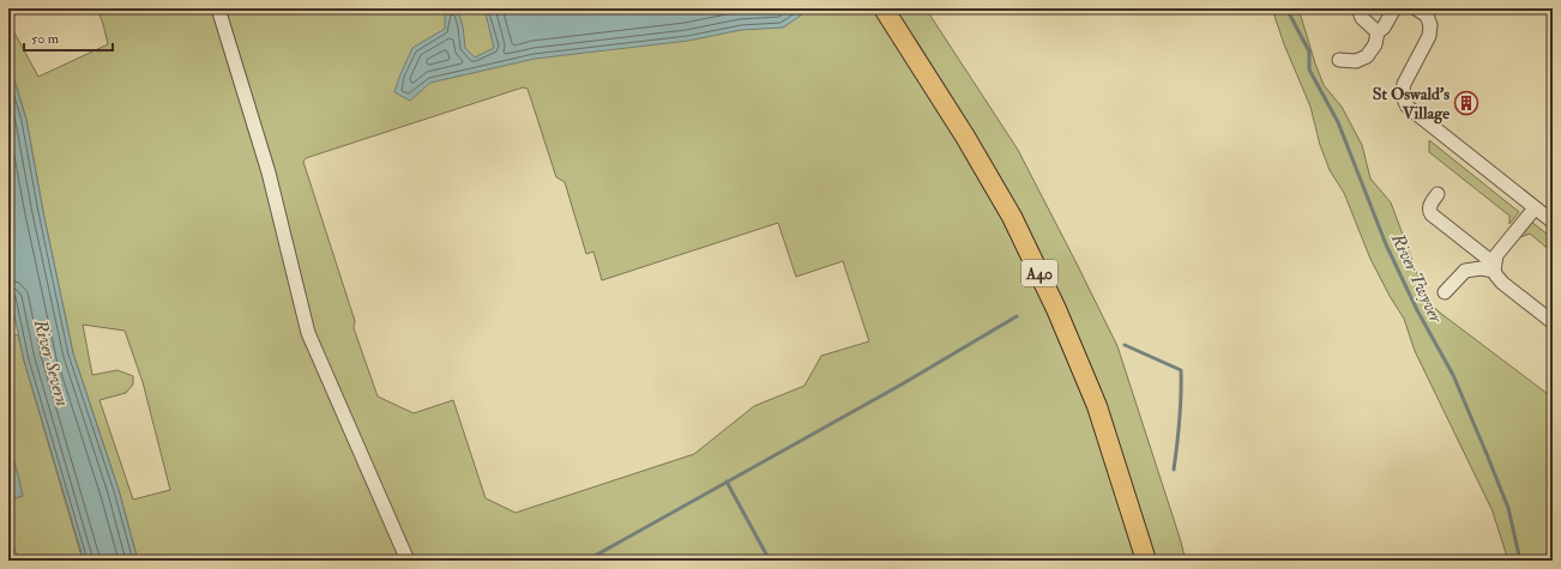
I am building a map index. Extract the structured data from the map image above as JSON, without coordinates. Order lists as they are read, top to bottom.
{
  "streets": {
    "highway": ["A40"]
  },
  "water": ["River Twyver", "River Severn"],
  "places": {
    "building": ["St Oswald's Village"]
  },
  "scale_bar": "50 m"
}
